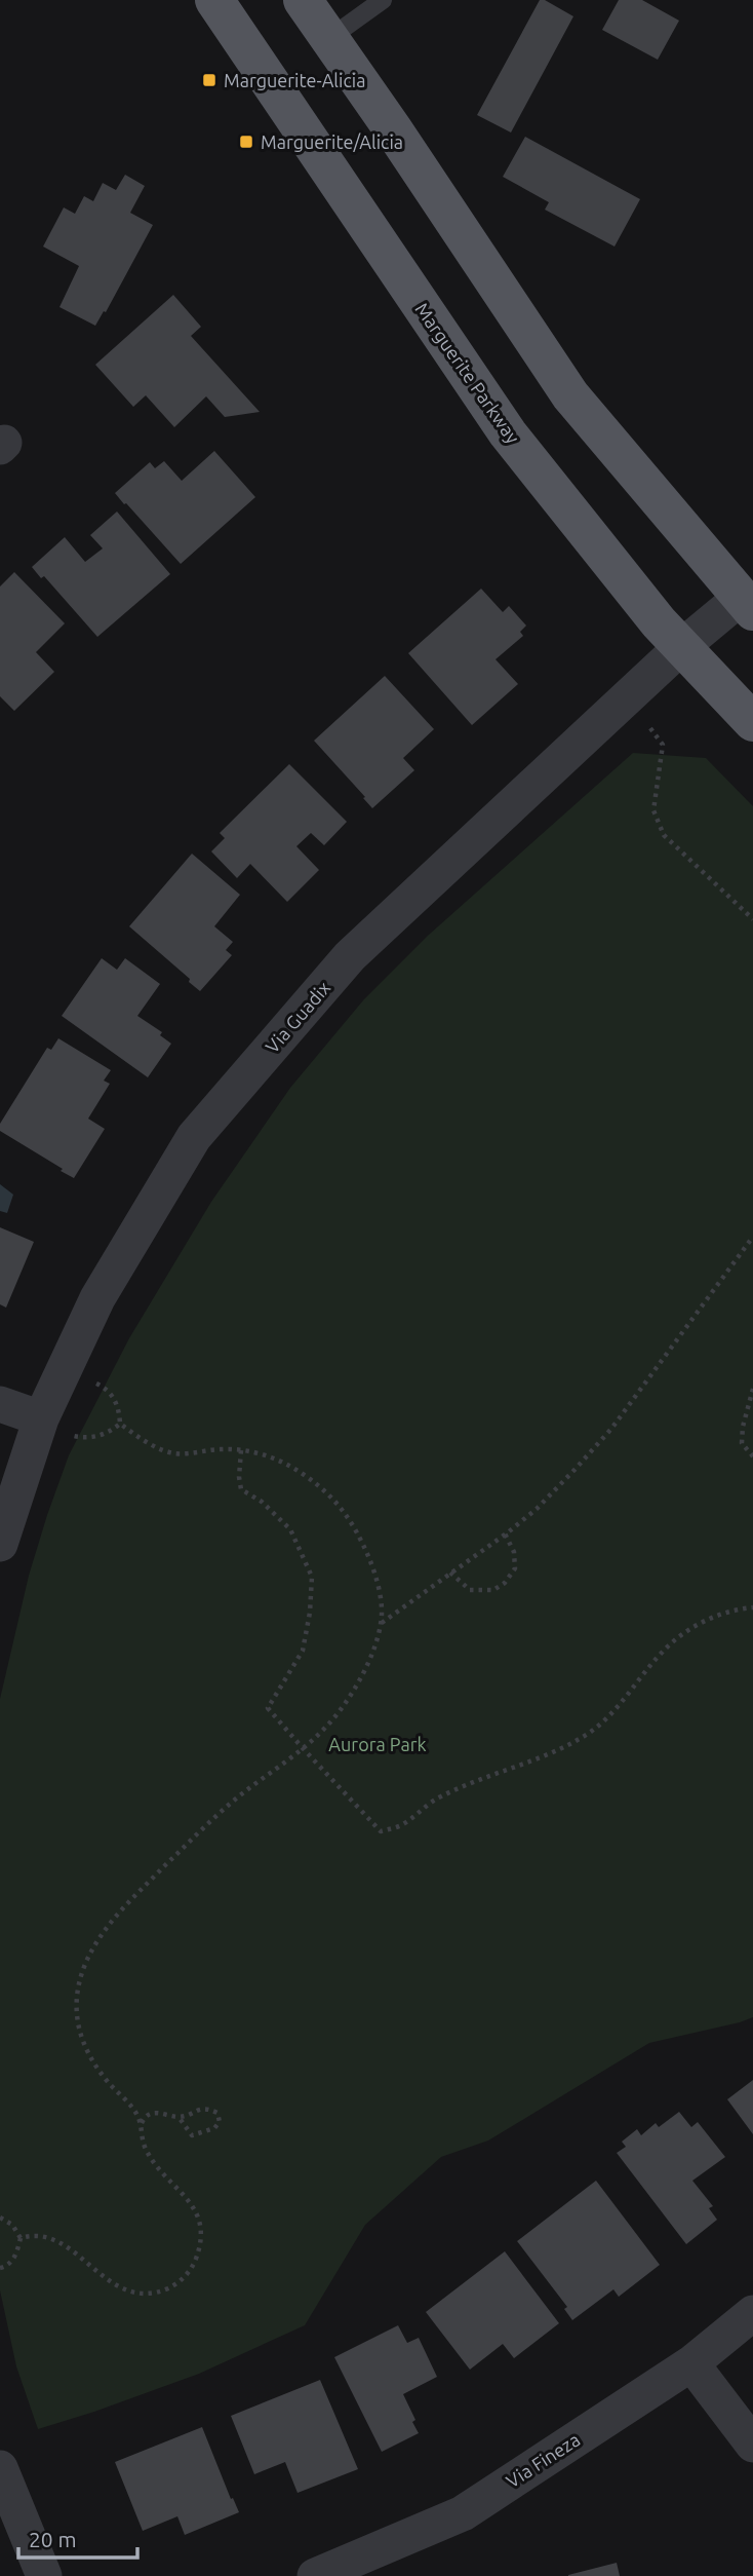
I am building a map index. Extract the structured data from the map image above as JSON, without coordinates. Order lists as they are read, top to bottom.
{
  "streets": {
    "main road": ["Marguerite Parkway"],
    "street": ["Via Guadix", "Via Fineza"]
  },
  "crossings": [
    ["Marguerite Parkway", "Via Guadix"]
  ],
  "parks": ["Aurora Park"],
  "places": {
    "transit": ["Marguerite-Alicia", "Marguerite/Alicia"]
  },
  "scale_bar": "20 m"
}
